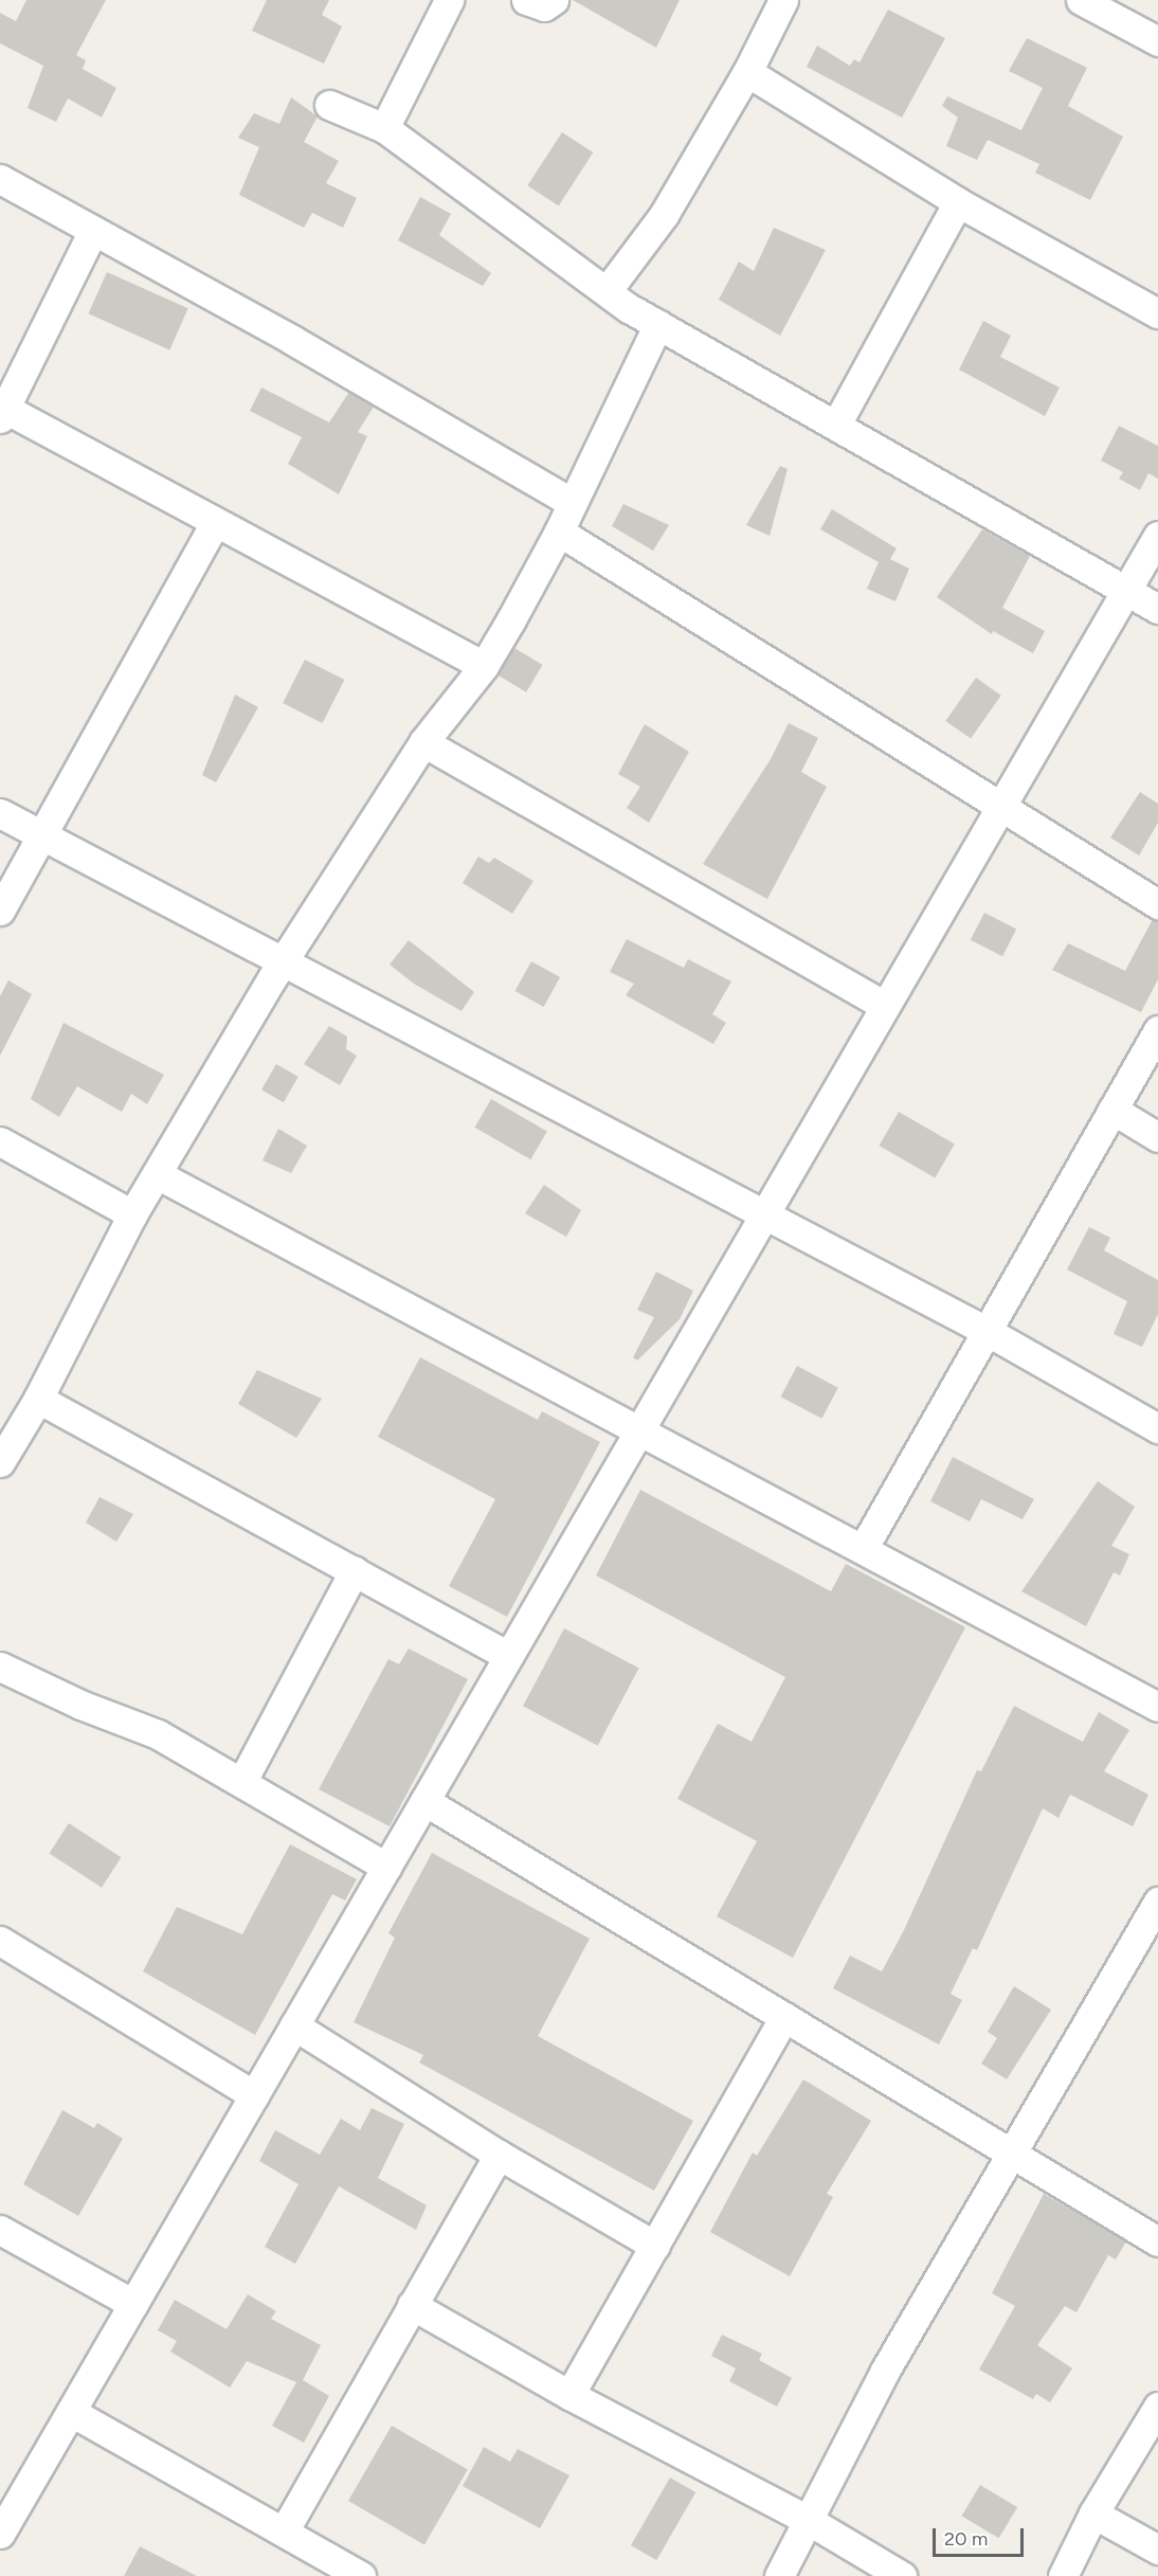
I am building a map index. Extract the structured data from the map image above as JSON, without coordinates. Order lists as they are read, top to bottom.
{
  "scale_bar": "20 m"
}
